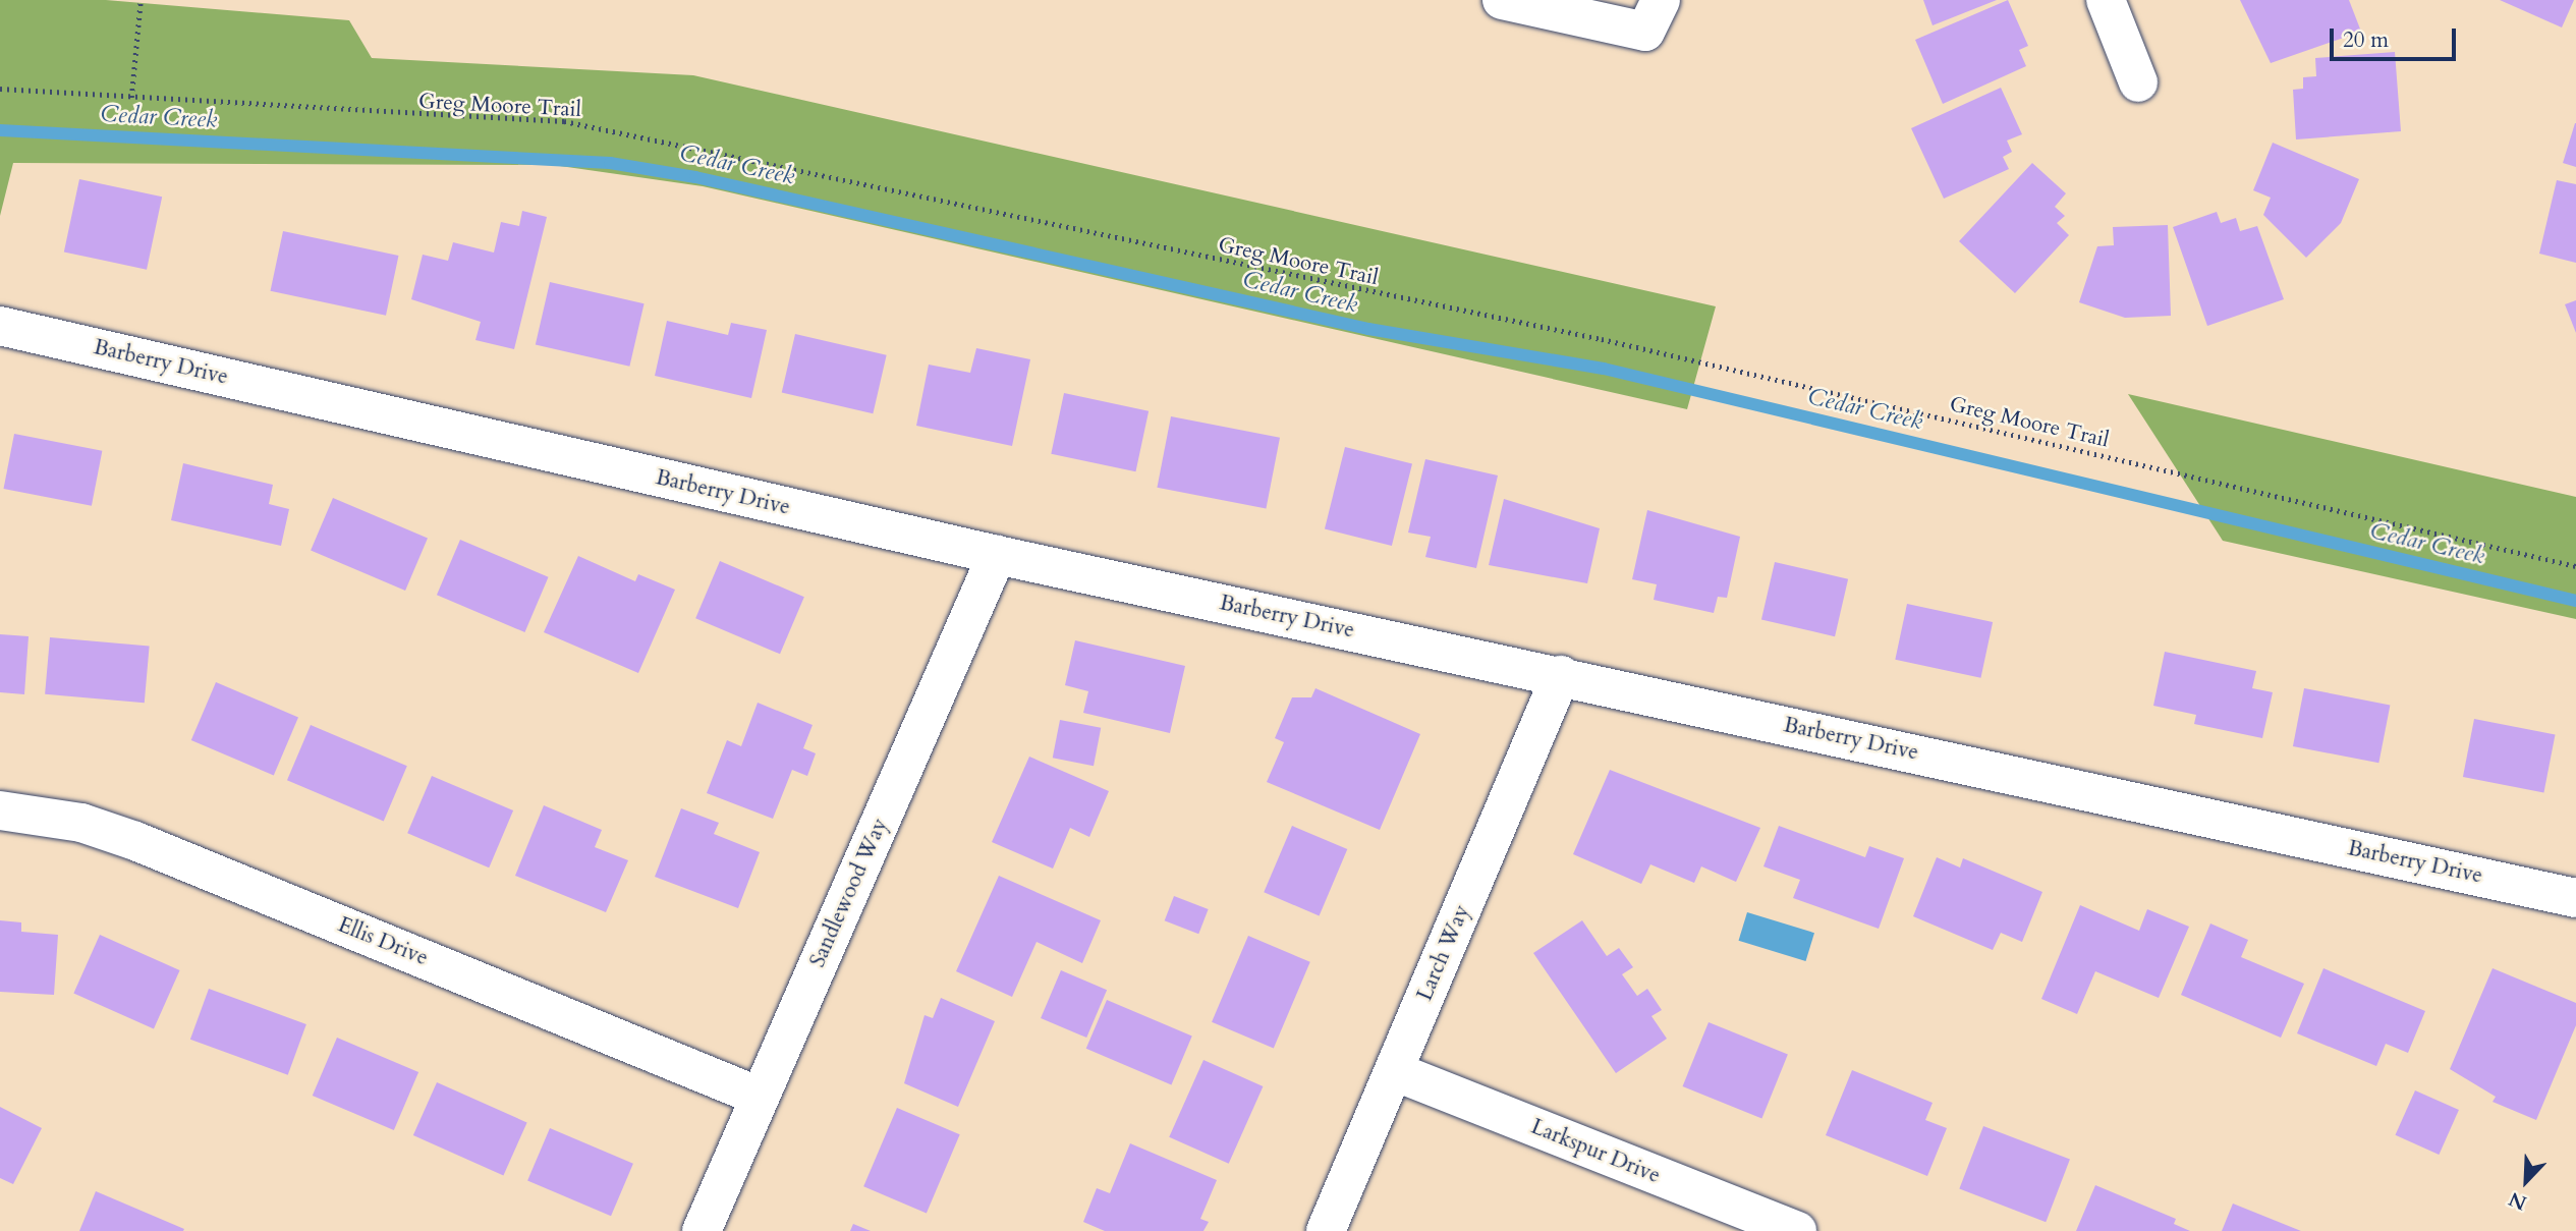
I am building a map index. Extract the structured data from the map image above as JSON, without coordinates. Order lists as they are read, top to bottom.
{
  "streets": {
    "street": [
      "Barberry Drive",
      "Sandlewood Way",
      "Ellis Drive",
      "Larch Way",
      "Larkspur Drive"
    ],
    "path": ["Greg Moore Trail"]
  },
  "crossings": [
    ["Barberry Drive", "Sandlewood Way"],
    ["Barberry Drive", "Larch Way"],
    ["Sandlewood Way", "Ellis Drive"],
    ["Larch Way", "Larkspur Drive"]
  ],
  "water": ["Cedar Creek"],
  "scale_bar": "20 m",
  "north": "bottom left"
}
